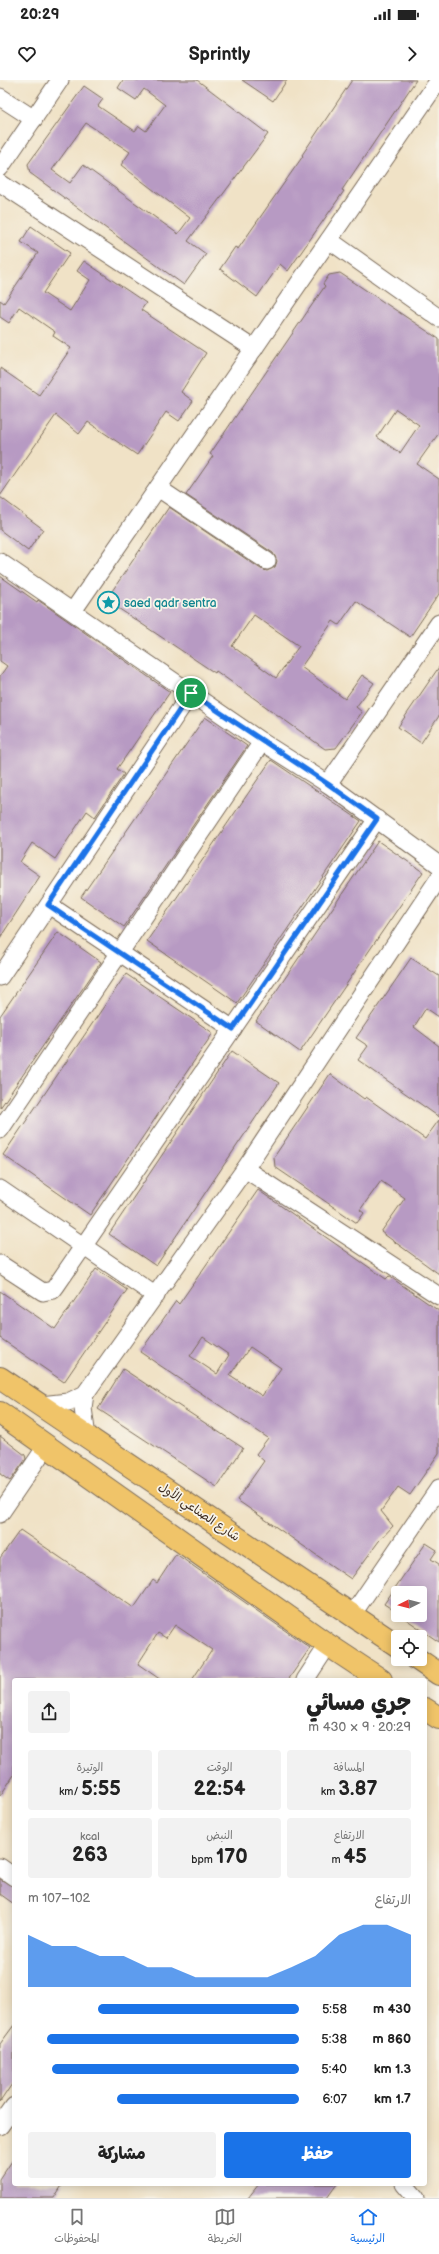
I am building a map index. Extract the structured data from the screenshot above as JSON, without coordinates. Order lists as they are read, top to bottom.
{
  "streets": {
    "main road": ["شارع الصناعي الأول"]
  },
  "places": {
    "place": ["saed qadr sentra"]
  },
  "north": "left",
  "page": {
    "status": "20:29",
    "header": "Sprintly",
    "heading": ["جري مسائي", "20:29 · 9 × 430 m"],
    "stats": [
      ["المسافة", "3.87 km"],
      ["الوقت", "22:54"],
      ["الوتيرة", "5:55 /km"],
      ["الارتفاع", "45 m"],
      ["النبض", "170 bpm"],
      ["kcal", "263"]
    ],
    "chart": ["الارتفاع", "102–107 m"],
    "list": [
      {
        "name": "430 m",
        "note": "5:58"
      },
      {
        "name": "860 m",
        "note": "5:38"
      },
      {
        "name": "1.3 km",
        "note": "5:40"
      },
      {
        "name": "1.7 km",
        "note": "6:07"
      }
    ],
    "buttons": ["حفظ", "مشاركة"],
    "tabs": ["الرئيسية", "الخريطة", "المحفوظات"]
  }
}
